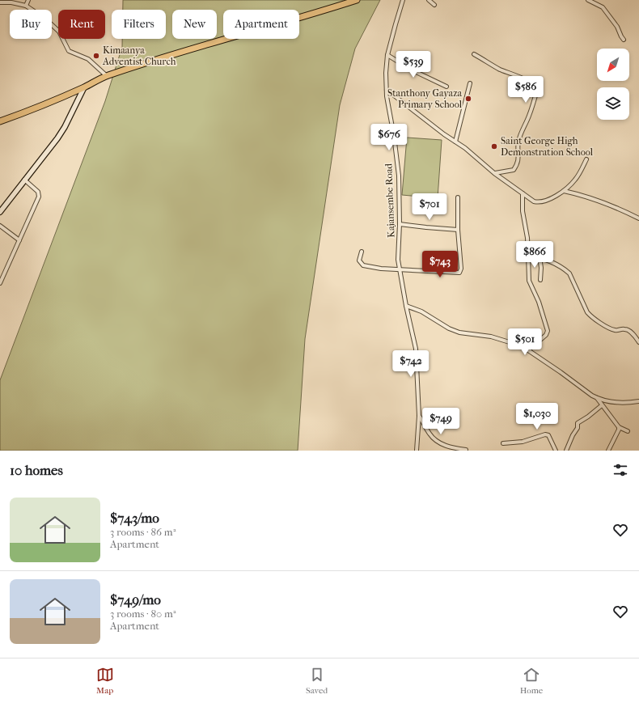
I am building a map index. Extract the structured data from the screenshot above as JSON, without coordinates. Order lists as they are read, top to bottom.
{
  "streets": {
    "street": ["Kajansembe Road"]
  },
  "places": ["Kimaanya Adventist Church", "Stanthony Gayaza Primary School", "Saint George High Demonstration School"],
  "north": "bottom left",
  "page": {
    "chip": [
      "Buy",
      "Rent",
      "Filters",
      "New",
      "Apartment"
    ],
    "price": [
      "$539",
      "$586",
      "$676",
      "$701",
      "$866",
      "$743",
      "$501",
      "$742",
      "$1,030",
      "$749"
    ],
    "heading": "10 homes",
    "list": [
      {
        "name": "$743/mo",
        "note": "3 rooms · 86 m² · Apartment"
      },
      {
        "name": "$749/mo",
        "note": "3 rooms · 80 m² · Apartment"
      }
    ],
    "tabs": ["Map", "Saved", "Home"]
  }
}
